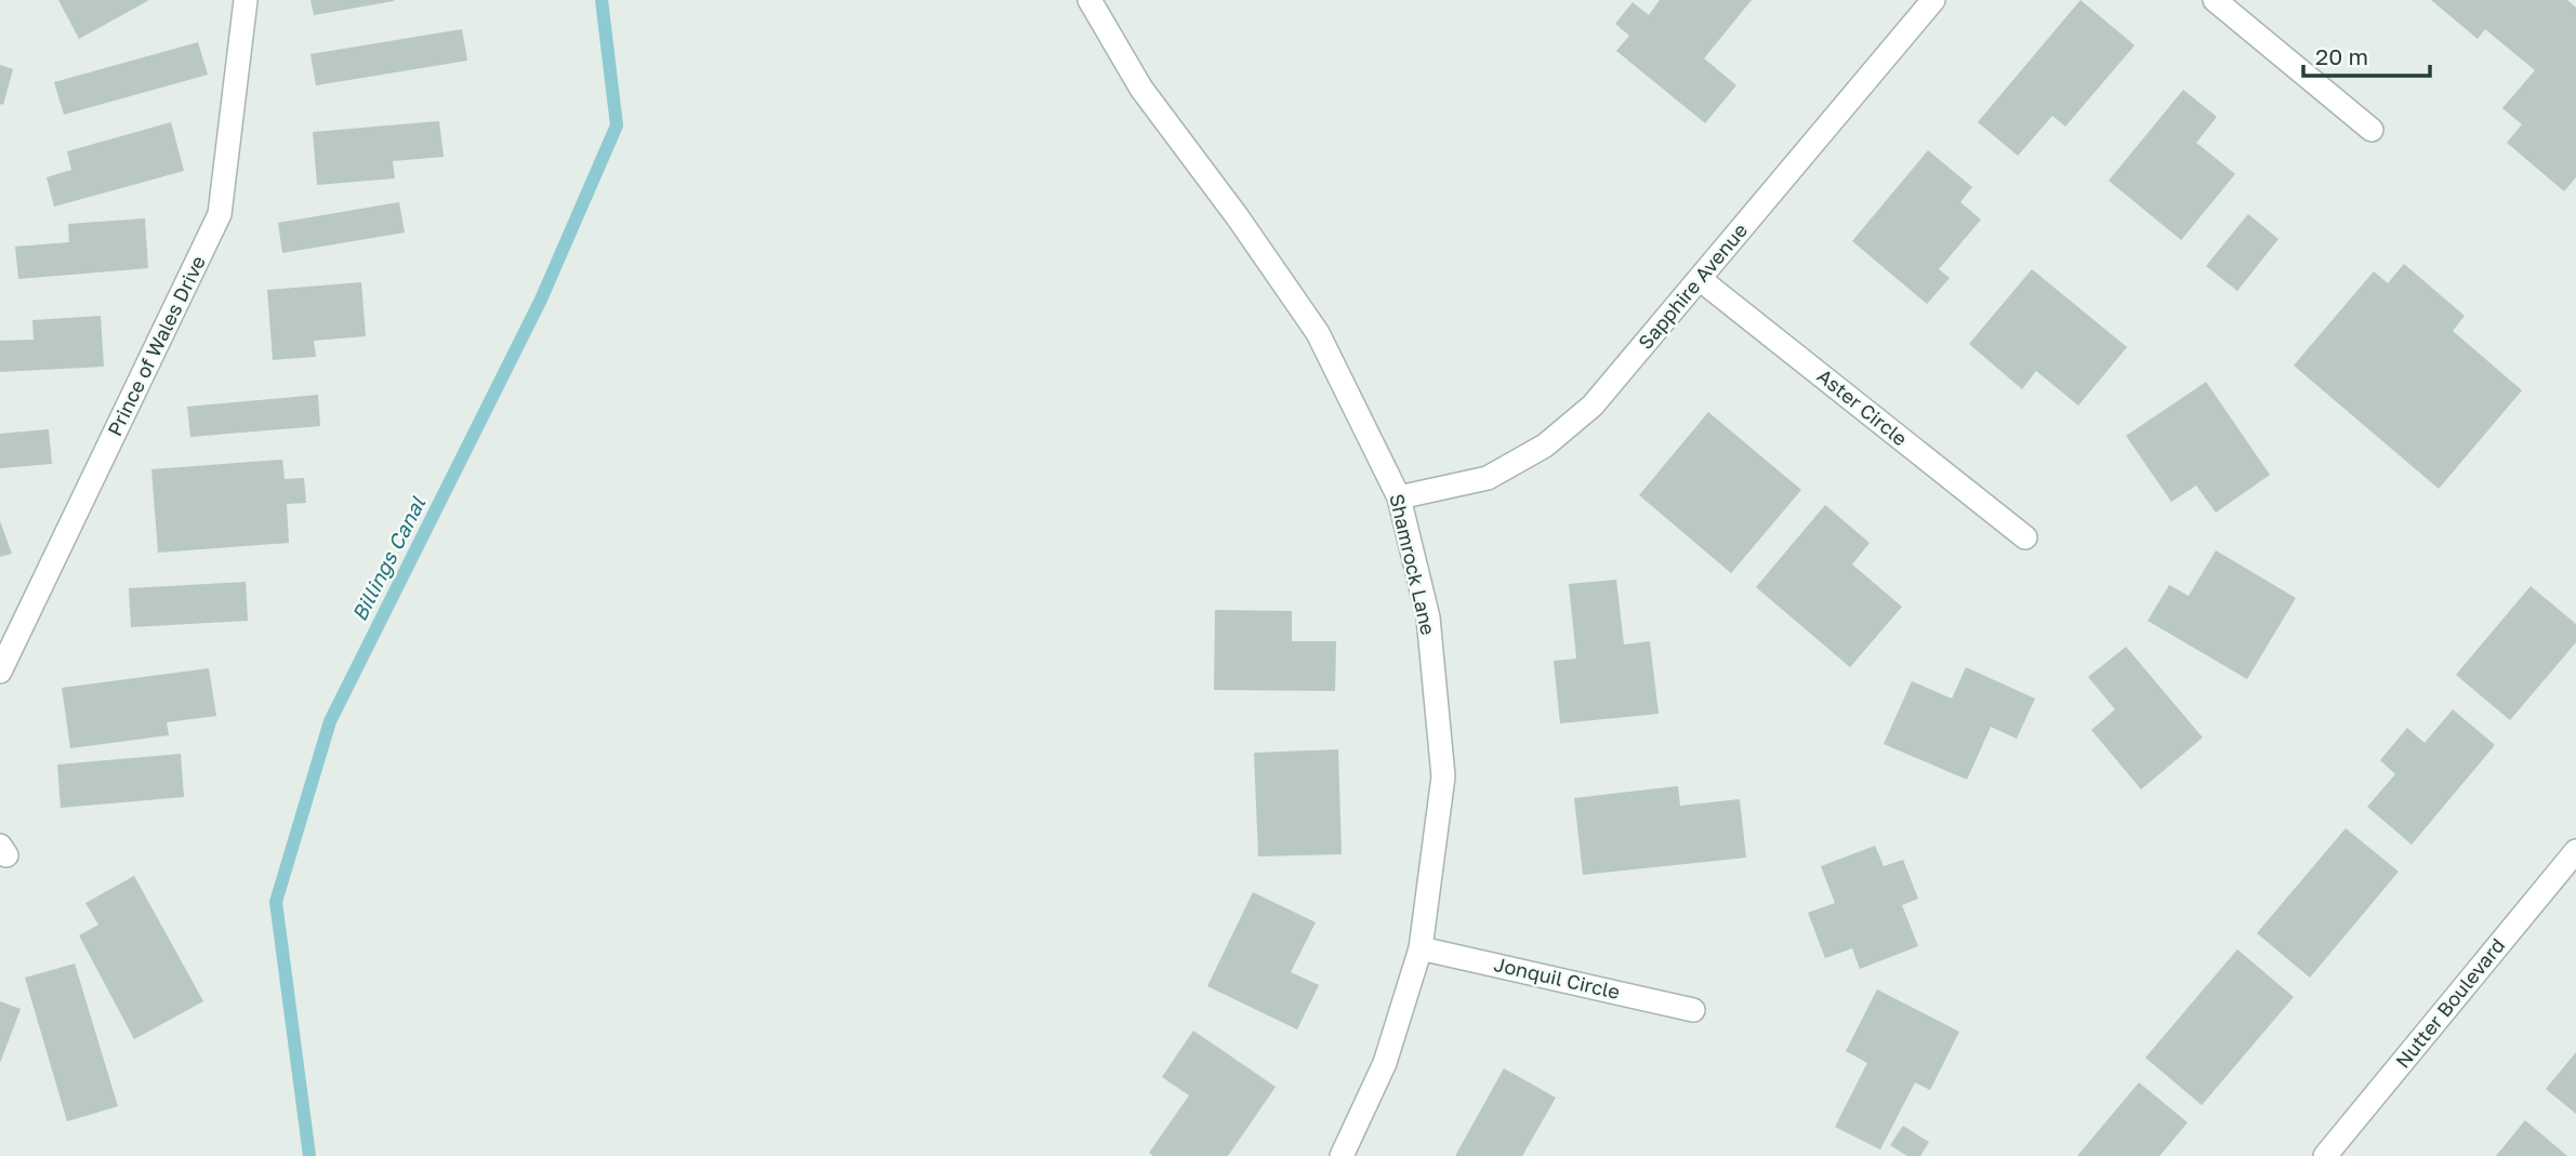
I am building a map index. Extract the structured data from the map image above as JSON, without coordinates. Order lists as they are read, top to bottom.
{
  "streets": {
    "street": [
      "Sapphire Avenue",
      "Prince of Wales Drive",
      "Aster Circle",
      "Shamrock Lane",
      "Jonquil Circle",
      "Nutter Boulevard"
    ]
  },
  "crossings": [
    ["Sapphire Avenue", "Aster Circle"],
    ["Sapphire Avenue", "Shamrock Lane"],
    ["Shamrock Lane", "Jonquil Circle"]
  ],
  "water": ["Billings Canal"],
  "scale_bar": "20 m"
}
